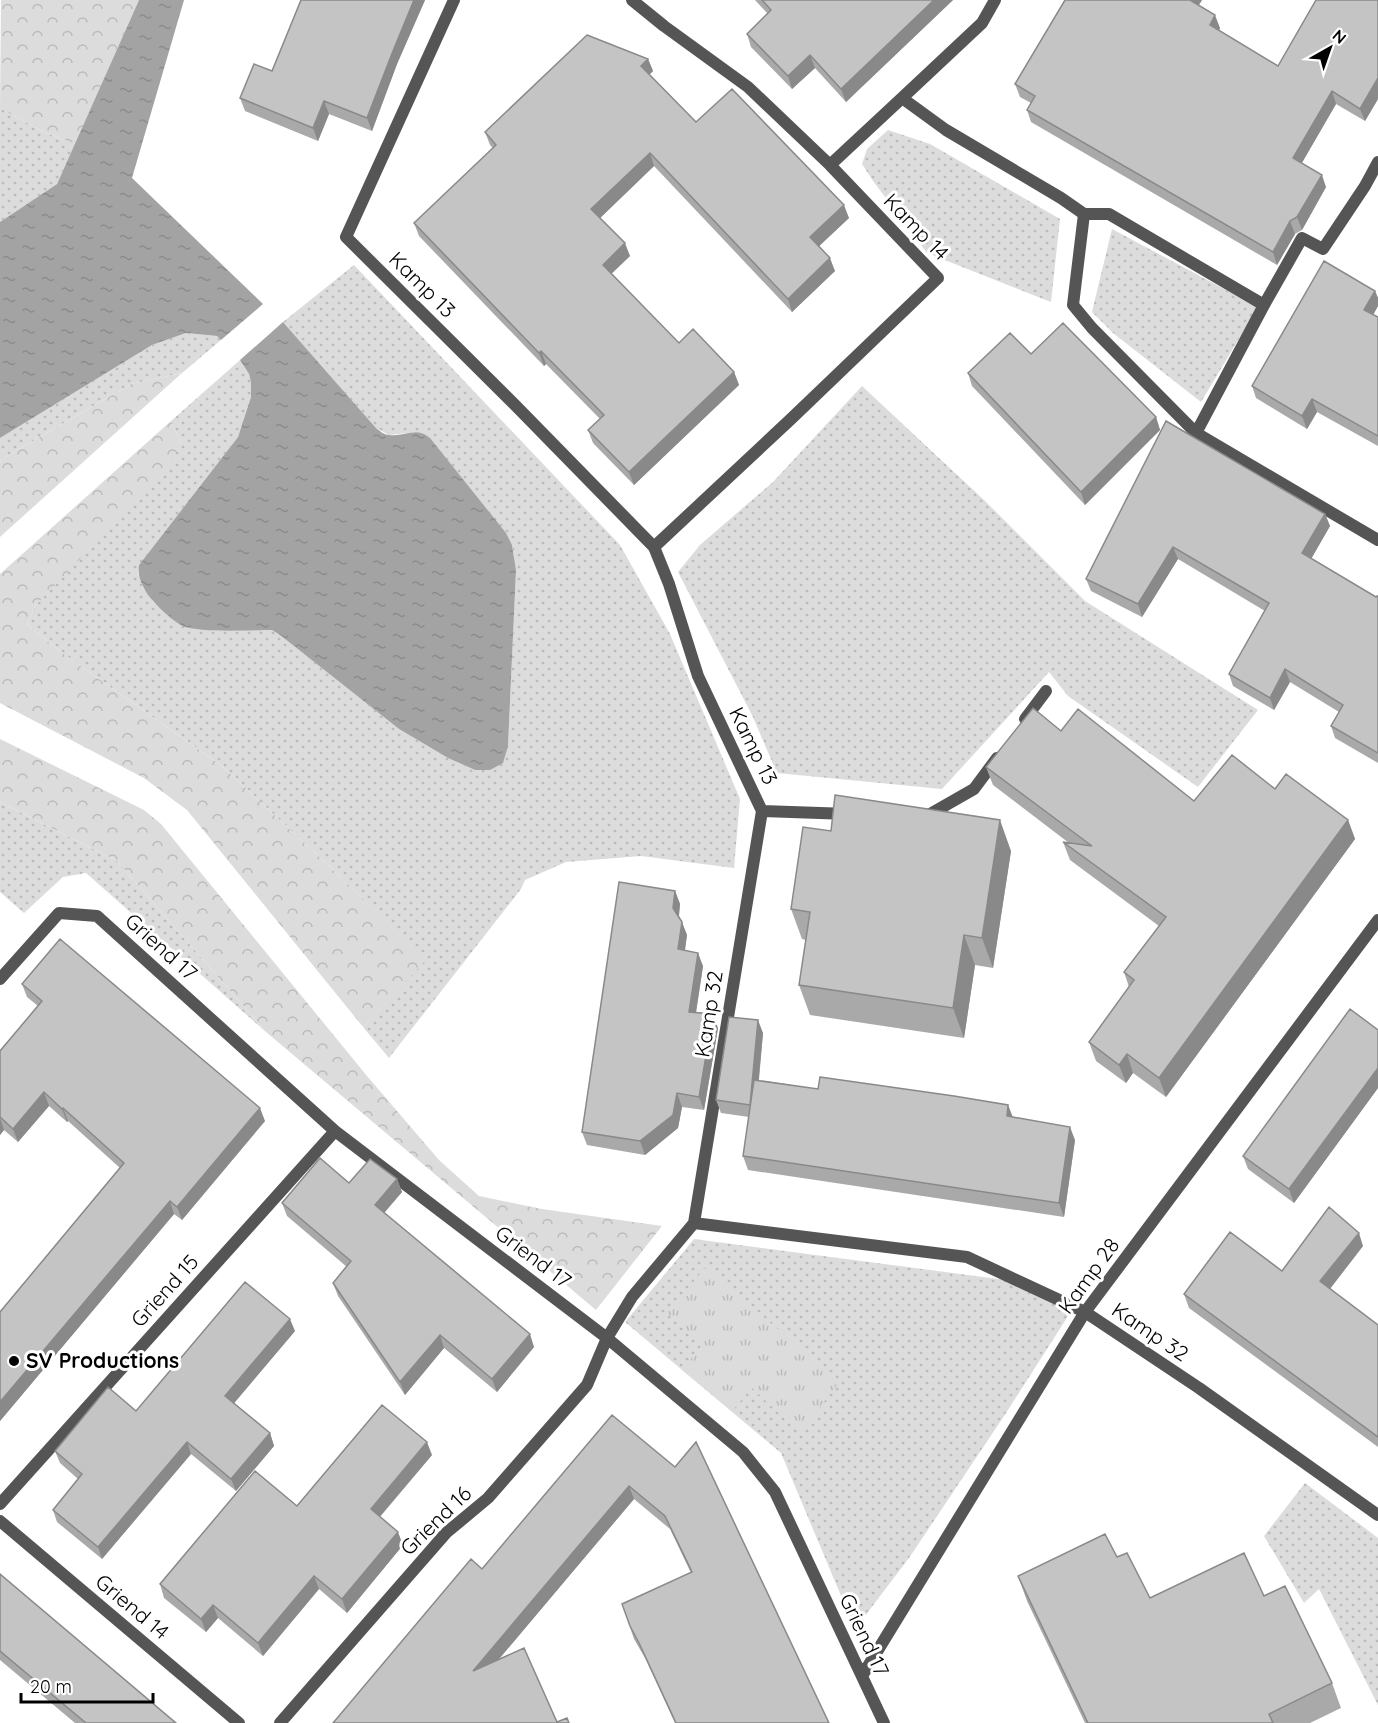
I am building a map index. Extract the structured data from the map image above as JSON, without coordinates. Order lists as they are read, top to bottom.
{
  "streets": {
    "street": [
      "Kamp 14",
      "Kamp 13",
      "Griend 17",
      "Kamp 32",
      "Kamp 28",
      "Griend 15",
      "Griend 16",
      "Griend 14"
    ]
  },
  "crossings": [
    ["Kamp 14", "Kamp 13"],
    ["Kamp 13", "Kamp 32"],
    ["Griend 17", "Kamp 28"],
    ["Griend 17", "Griend 15"],
    ["Griend 17", "Griend 16"],
    ["Kamp 32", "Kamp 28"]
  ],
  "places": ["SV Productions"],
  "scale_bar": "20 m",
  "north": "top right"
}
